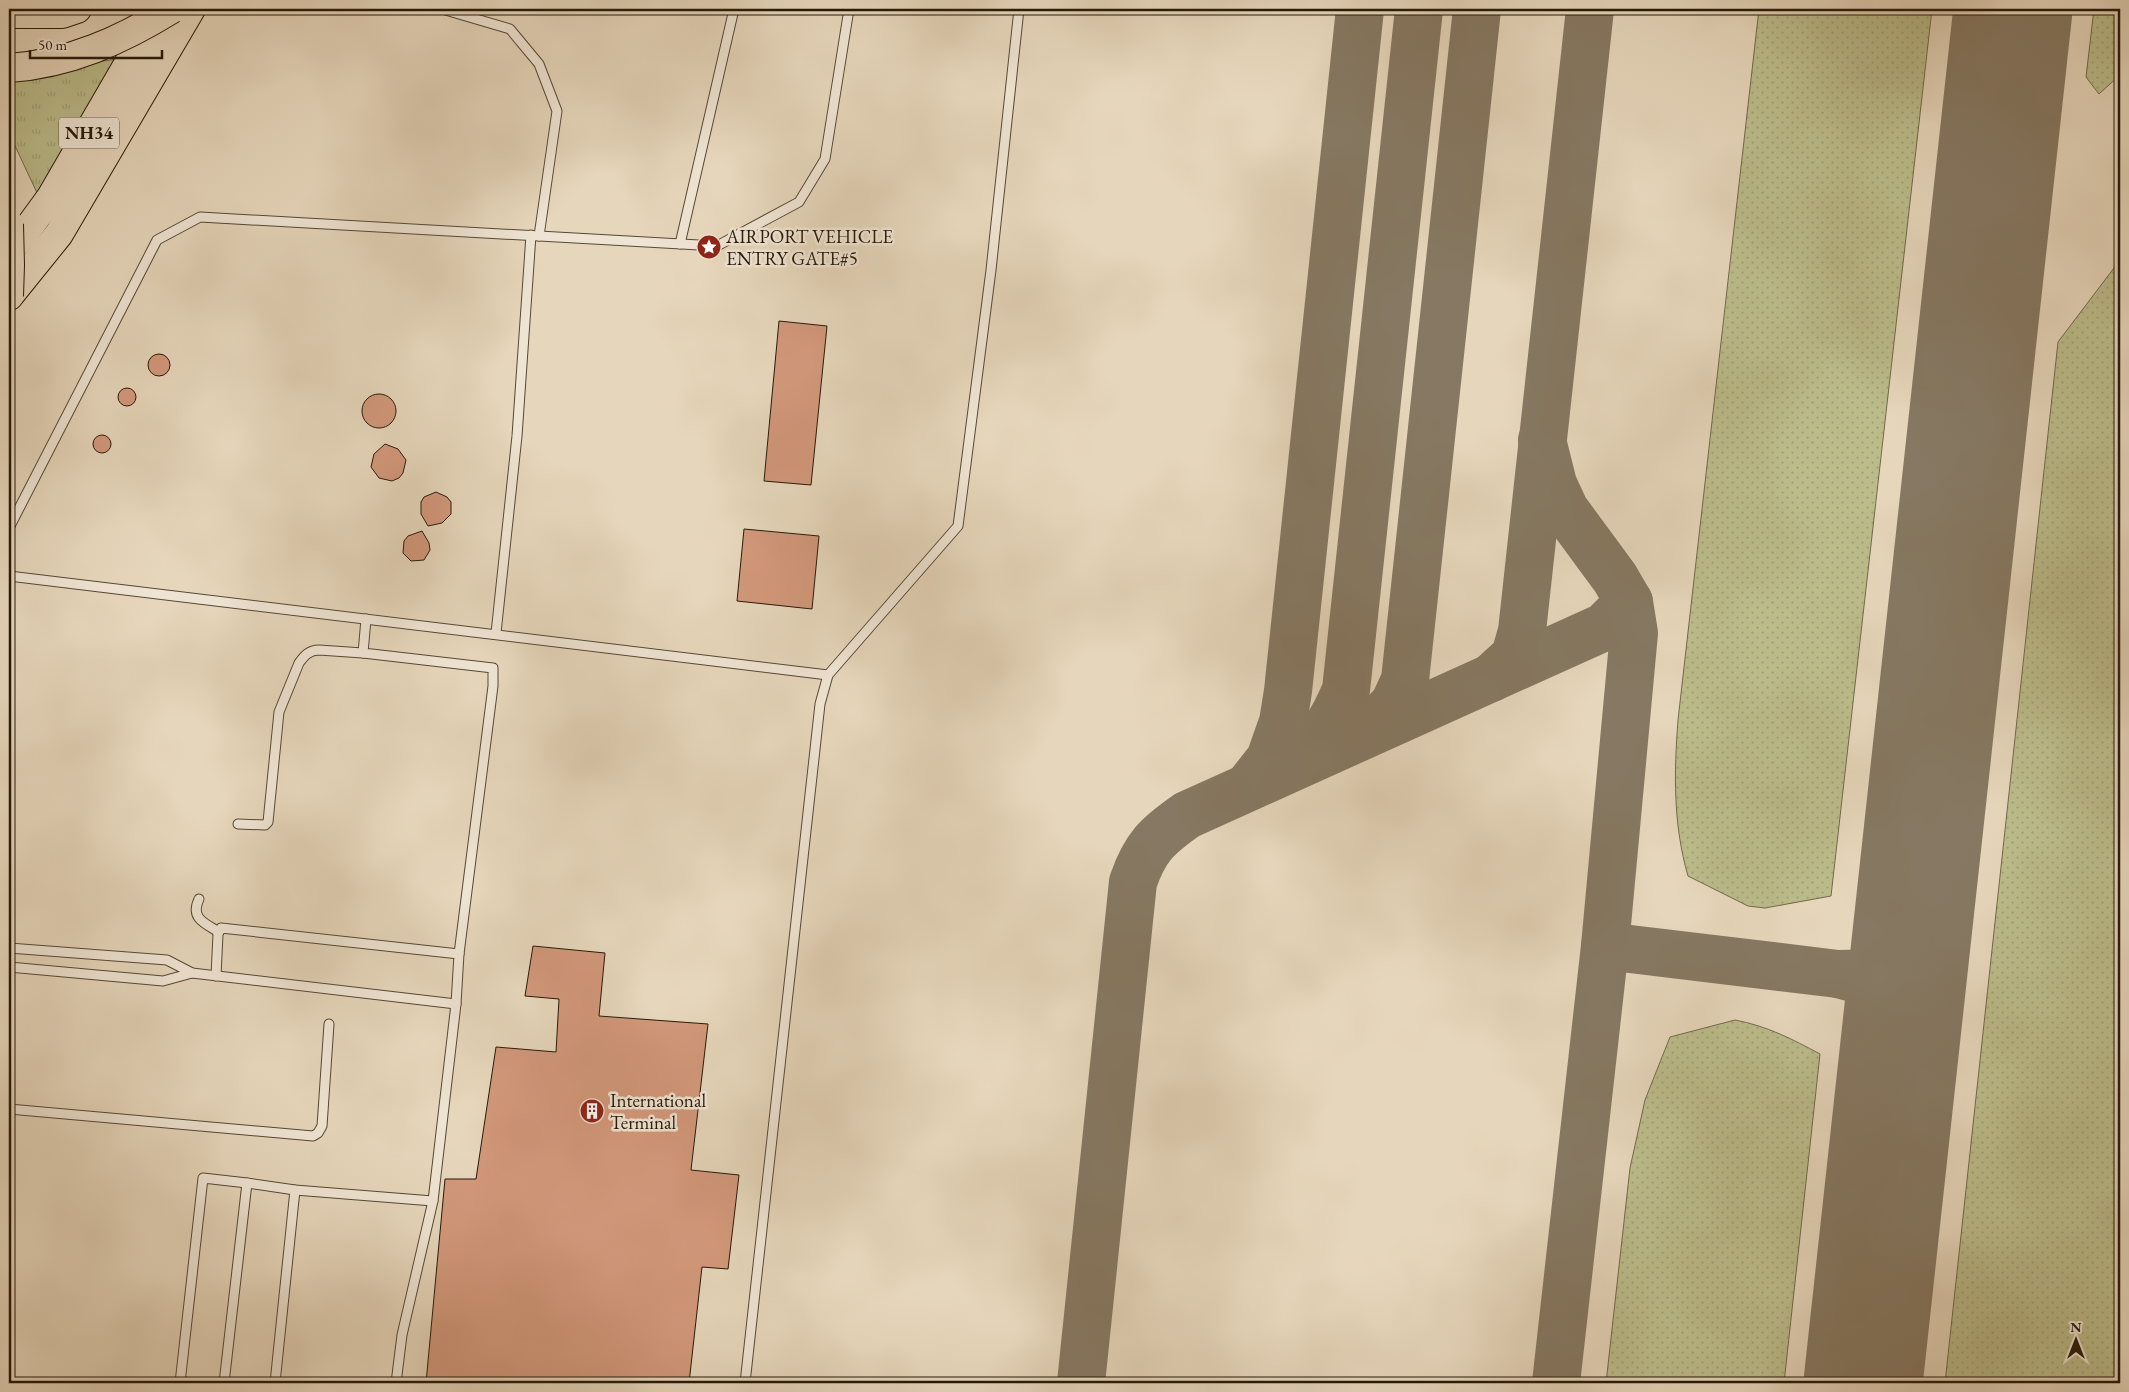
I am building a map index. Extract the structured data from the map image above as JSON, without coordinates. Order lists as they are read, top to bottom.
{
  "streets": {
    "main road": ["NH34"]
  },
  "places": {
    "place": ["AIRPORT VEHICLE ENTRY GATE#5"],
    "building": ["International Terminal"]
  },
  "scale_bar": "50 m",
  "north": "top"
}
